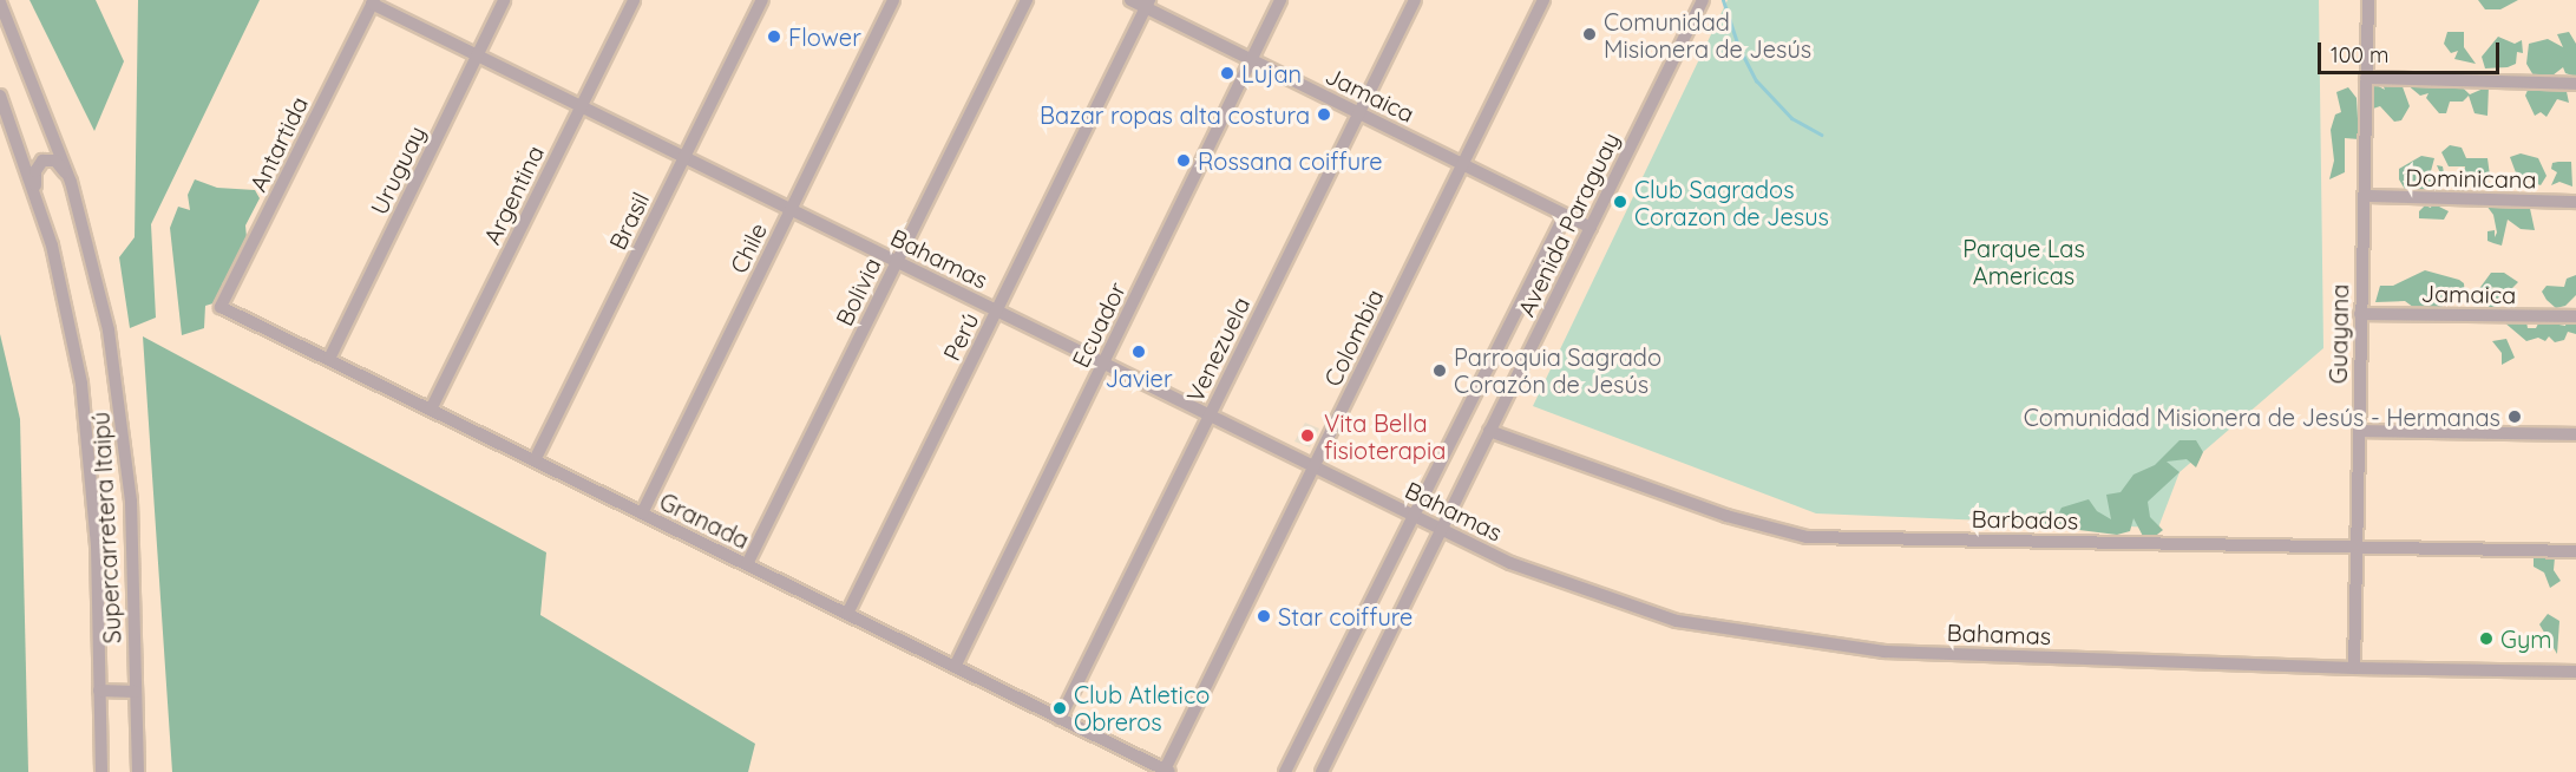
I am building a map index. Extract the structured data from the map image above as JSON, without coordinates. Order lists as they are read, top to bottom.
{
  "streets": {
    "street": [
      "Jamaica",
      "Antartida",
      "Uruguay",
      "Dominicana",
      "Argentina",
      "Brasil",
      "Avenida Paraguay",
      "Chile",
      "Bahamas",
      "Bolivia",
      "Ecuador",
      "Guayana",
      "Perú",
      "Colombia",
      "Venezuela",
      "Barbados",
      "Granada",
      "Supercarretera Itaipú"
    ]
  },
  "crossings": [
    ["Jamaica", "Avenida Paraguay"],
    ["Jamaica", "Ecuador"],
    ["Jamaica", "Guayana"],
    ["Jamaica", "Perú"],
    ["Jamaica", "Colombia"],
    ["Jamaica", "Venezuela"],
    ["Antartida", "Bahamas"],
    ["Antartida", "Granada"],
    ["Uruguay", "Bahamas"],
    ["Uruguay", "Granada"],
    ["Dominicana", "Guayana"],
    ["Argentina", "Bahamas"],
    ["Argentina", "Granada"],
    ["Brasil", "Bahamas"],
    ["Brasil", "Granada"],
    ["Avenida Paraguay", "Bahamas"],
    ["Avenida Paraguay", "Barbados"],
    ["Chile", "Bahamas"],
    ["Chile", "Granada"],
    ["Bahamas", "Bolivia"],
    ["Bahamas", "Ecuador"],
    ["Bahamas", "Guayana"],
    ["Bahamas", "Perú"],
    ["Bahamas", "Colombia"],
    ["Bahamas", "Venezuela"],
    ["Bolivia", "Granada"],
    ["Ecuador", "Granada"],
    ["Guayana", "Barbados"],
    ["Perú", "Granada"],
    ["Colombia", "Granada"],
    ["Venezuela", "Granada"]
  ],
  "parks": ["Parque Las Americas"],
  "places": [
    "Comunidad Misionera de Jesús",
    "Flower",
    "Lujan",
    "Bazar ropas alta costura",
    "Rossana coiffure",
    "Club Sagrados Corazon de Jesus",
    "Javier",
    "Parroquia Sagrado Corazón de Jesús",
    "Comunidad Misionera de Jesús - Hermanas",
    "Vita Bella fisioterapia",
    "Star coiffure",
    "Gym",
    "Club Atletico Obreros"
  ],
  "scale_bar": "100 m"
}
